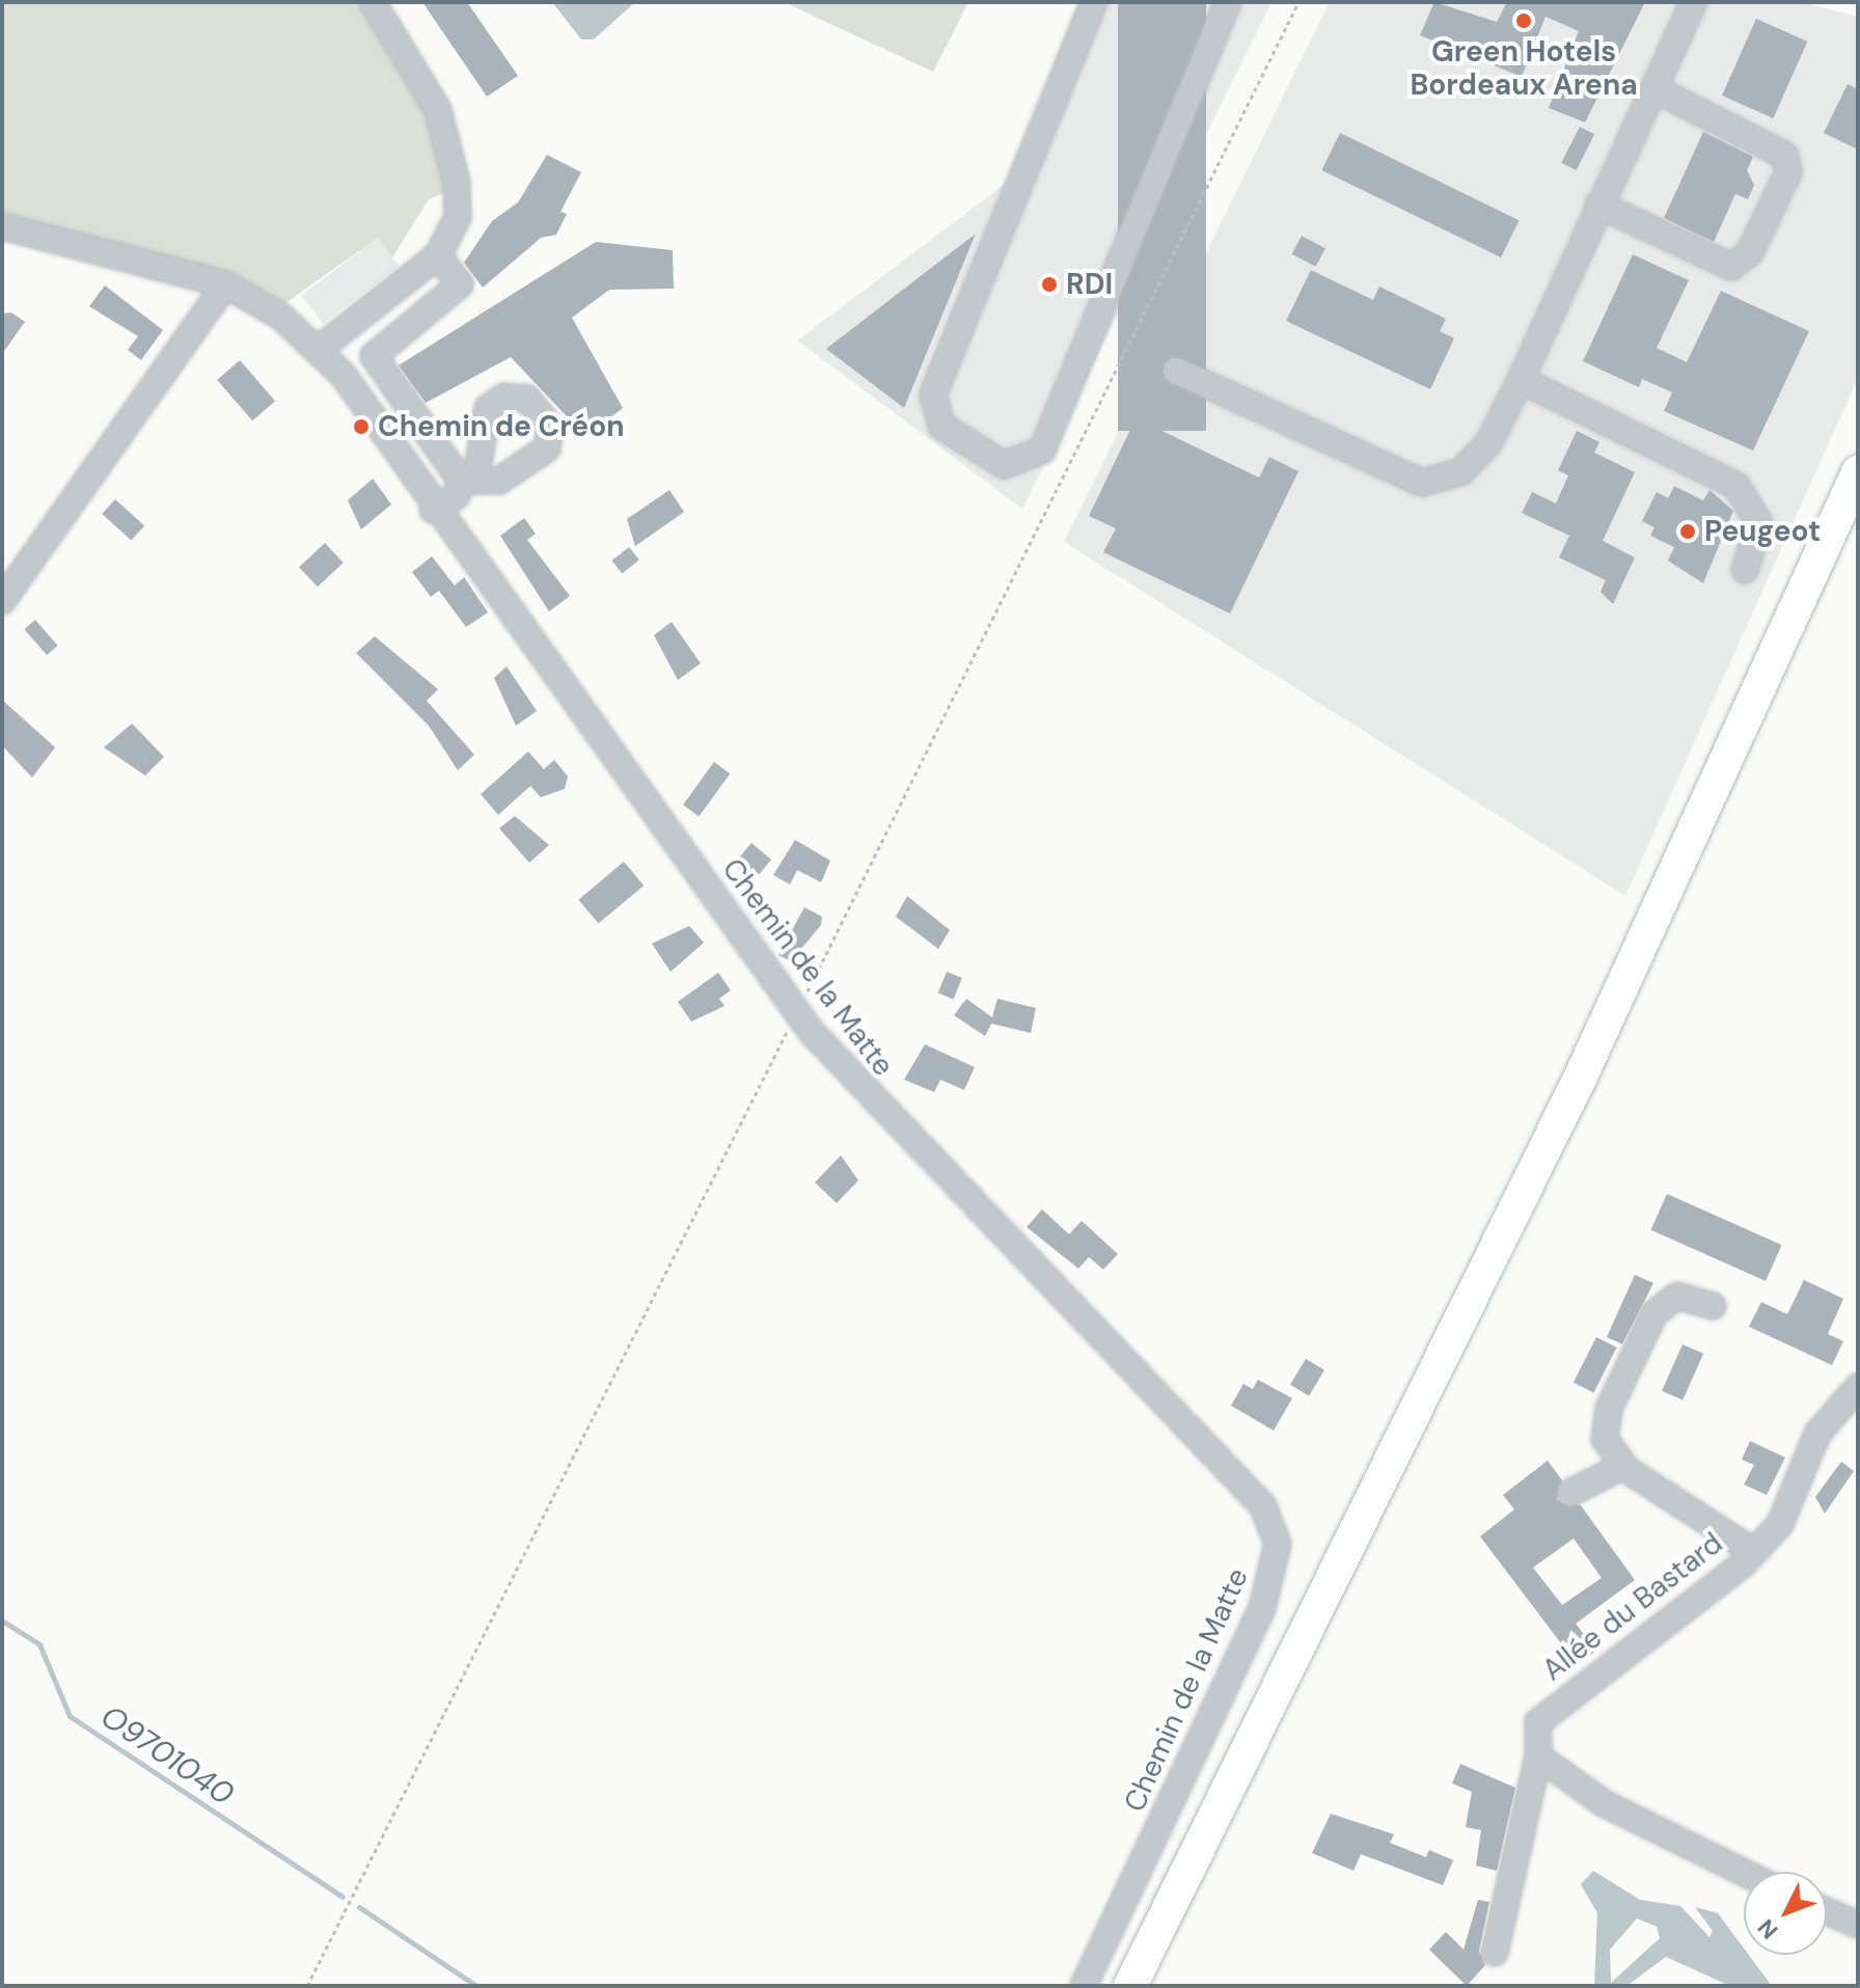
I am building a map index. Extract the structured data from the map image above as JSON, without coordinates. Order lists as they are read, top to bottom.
{
  "streets": {
    "street": ["Chemin de la Matte", "Allée du Bastard"]
  },
  "water": ["O9701040"],
  "places": [
    "Green Hotels Bordeaux Arena",
    "RDI",
    "Chemin de Créon",
    "Peugeot"
  ],
  "north": "bottom left"
}
